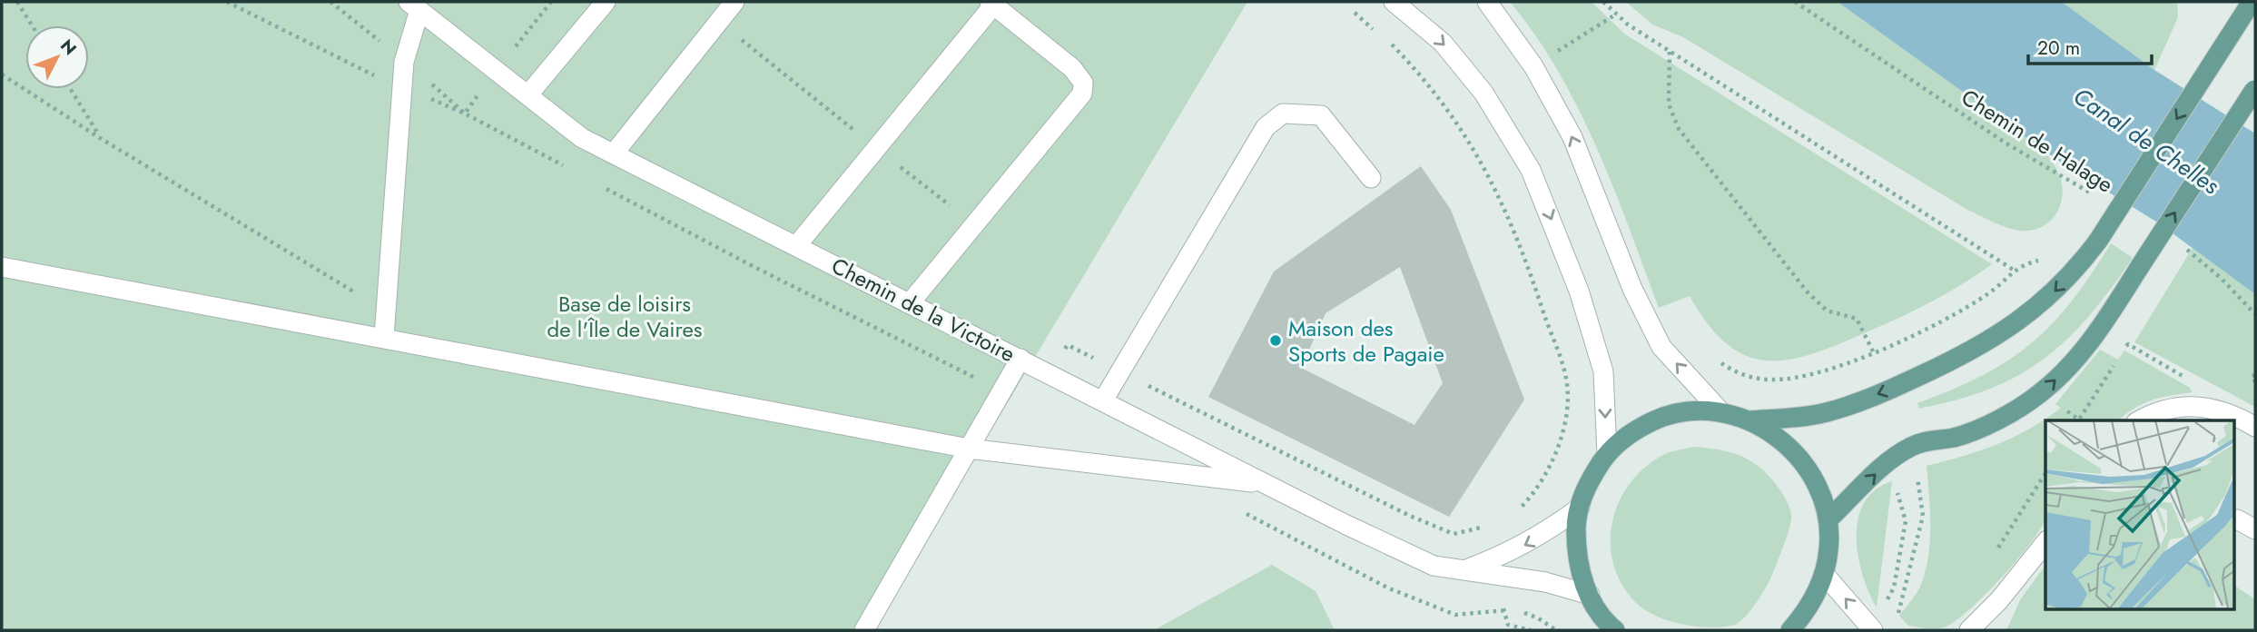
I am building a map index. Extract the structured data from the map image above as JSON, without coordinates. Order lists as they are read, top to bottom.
{
  "streets": {
    "street": ["Chemin de la Victoire"],
    "path": ["Chemin de Halage"]
  },
  "water": ["Canal de Chelles"],
  "parks": ["Base de loisirs de l'Île de Vaires"],
  "places": ["Maison des Sports de Pagaie"],
  "scale_bar": "20 m",
  "north": "top right"
}
